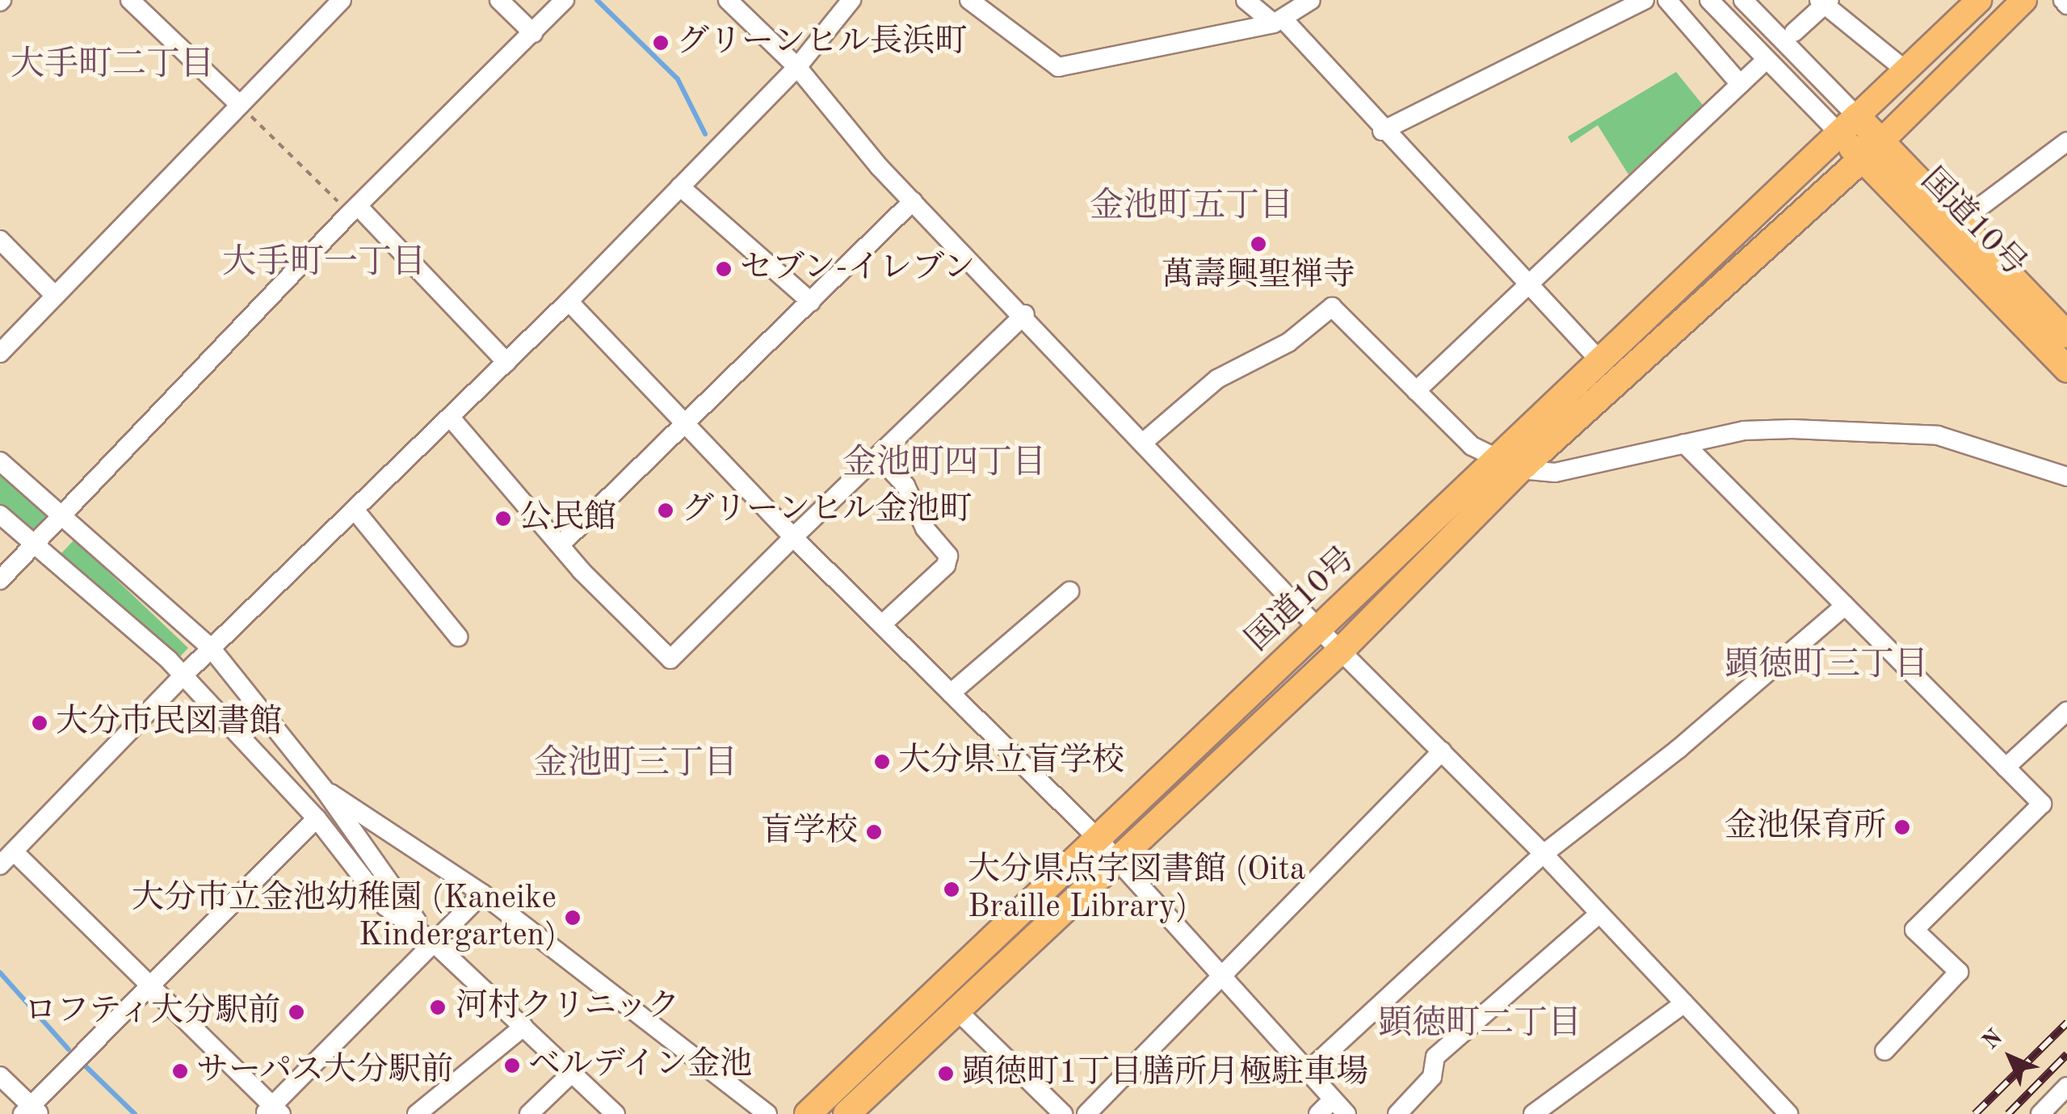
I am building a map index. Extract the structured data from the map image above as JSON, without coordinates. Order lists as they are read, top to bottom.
{
  "streets": {
    "highway": ["国道10号"]
  },
  "districts": [
    "大手町二丁目",
    "金池町五丁目",
    "大手町一丁目",
    "金池町四丁目",
    "顕徳町三丁目",
    "金池町三丁目",
    "顕徳町二丁目"
  ],
  "places": [
    "グリーンヒル長浜町",
    "萬壽興聖禅寺",
    "セブン-イレブン",
    "グリーンヒル金池町",
    "公民館",
    "大分市民図書館",
    "大分県立盲学校",
    "金池保育所",
    "盲学校",
    "大分県点字図書館 (Oita Braille Library)",
    "大分市立金池幼稚園 (Kaneike Kindergarten)",
    "河村クリニック",
    "ロフティ大分駅前",
    "ベルデイン金池",
    "サーパス大分駅前",
    "顕徳町1丁目膳所月極駐車場"
  ],
  "north": "top left"
}
